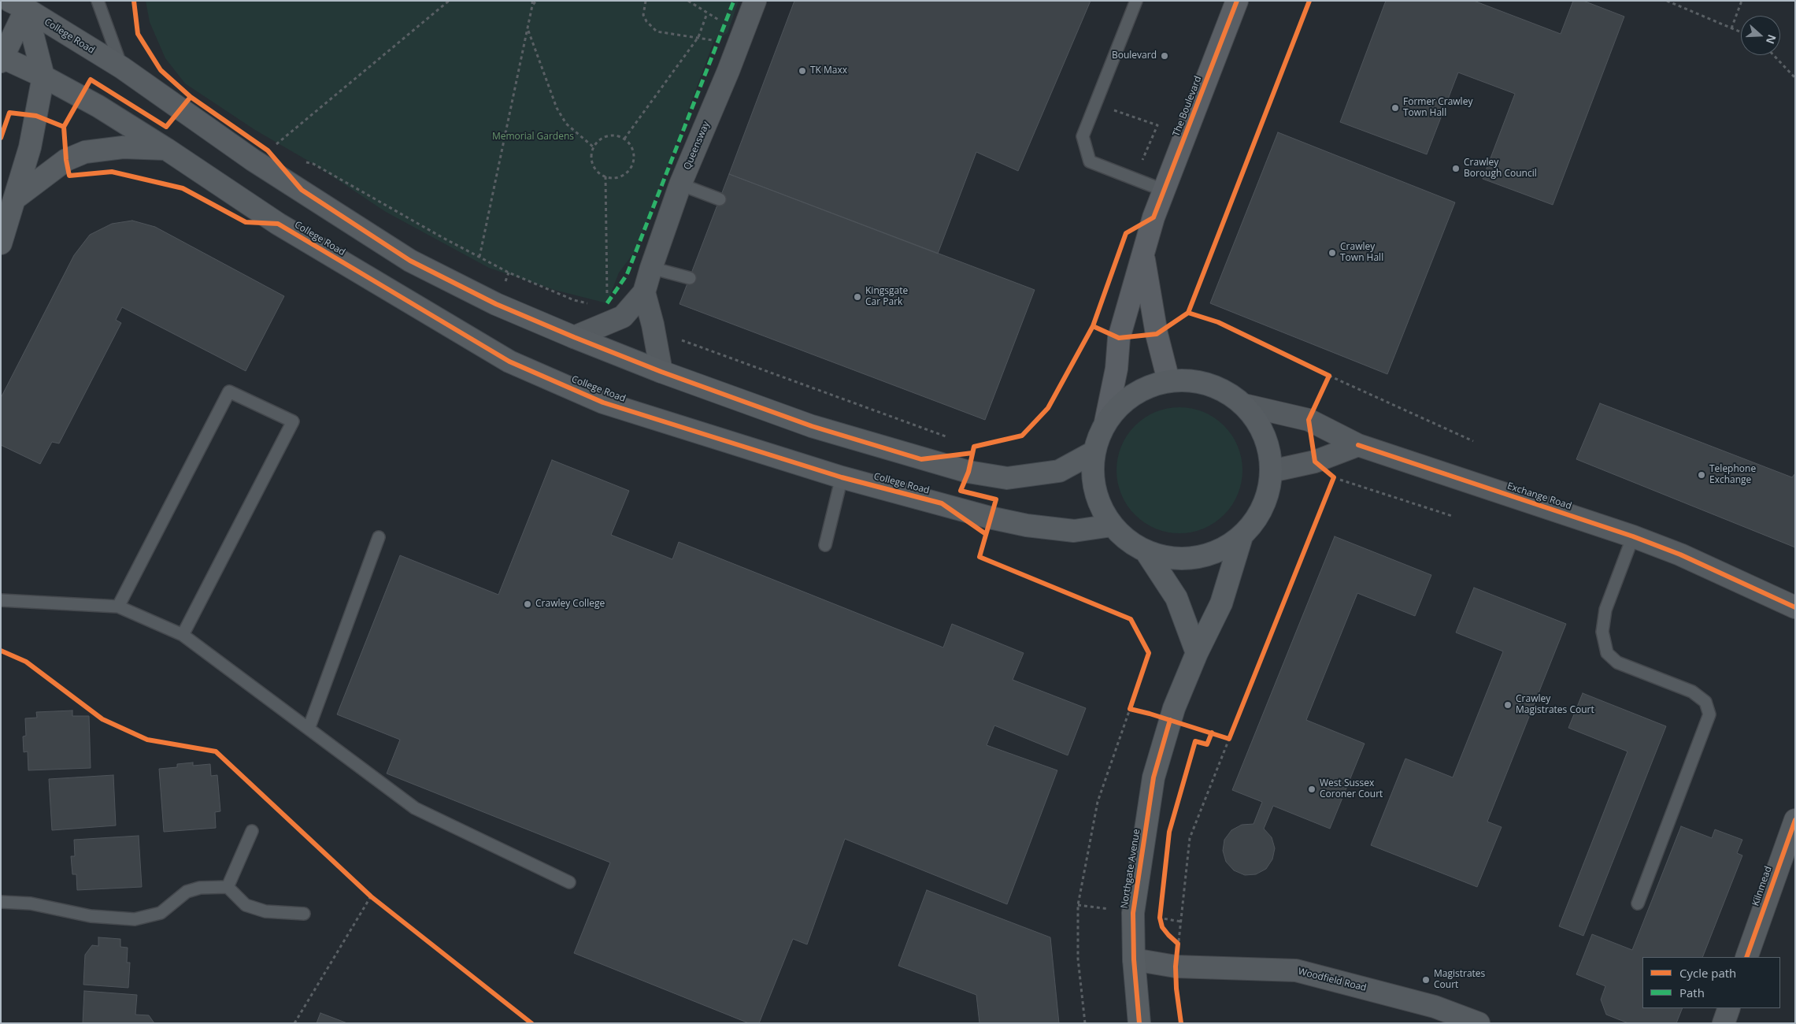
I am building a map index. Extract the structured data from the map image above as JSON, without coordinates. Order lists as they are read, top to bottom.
{
  "streets": {
    "main road": ["College Road", "Northgate Avenue"],
    "street": [
      "The Boulevard",
      "Queensway",
      "Exchange Road",
      "Kilnmead",
      "Woodfield Road"
    ]
  },
  "crossings": [
    ["College Road", "Queensway"],
    ["Northgate Avenue", "Woodfield Road"]
  ],
  "parks": ["Memorial Gardens"],
  "places": [
    "Boulevard",
    "TK Maxx",
    "Former Crawley Town Hall",
    "Crawley Borough Council",
    "Crawley Town Hall",
    "Kingsgate Car Park",
    "Telephone Exchange",
    "Crawley College",
    "Crawley Magistrates Court",
    "West Sussex Coroner Court",
    "Magistrates Court"
  ],
  "legend": ["Cycle path", "Path"],
  "north": "right"
}
